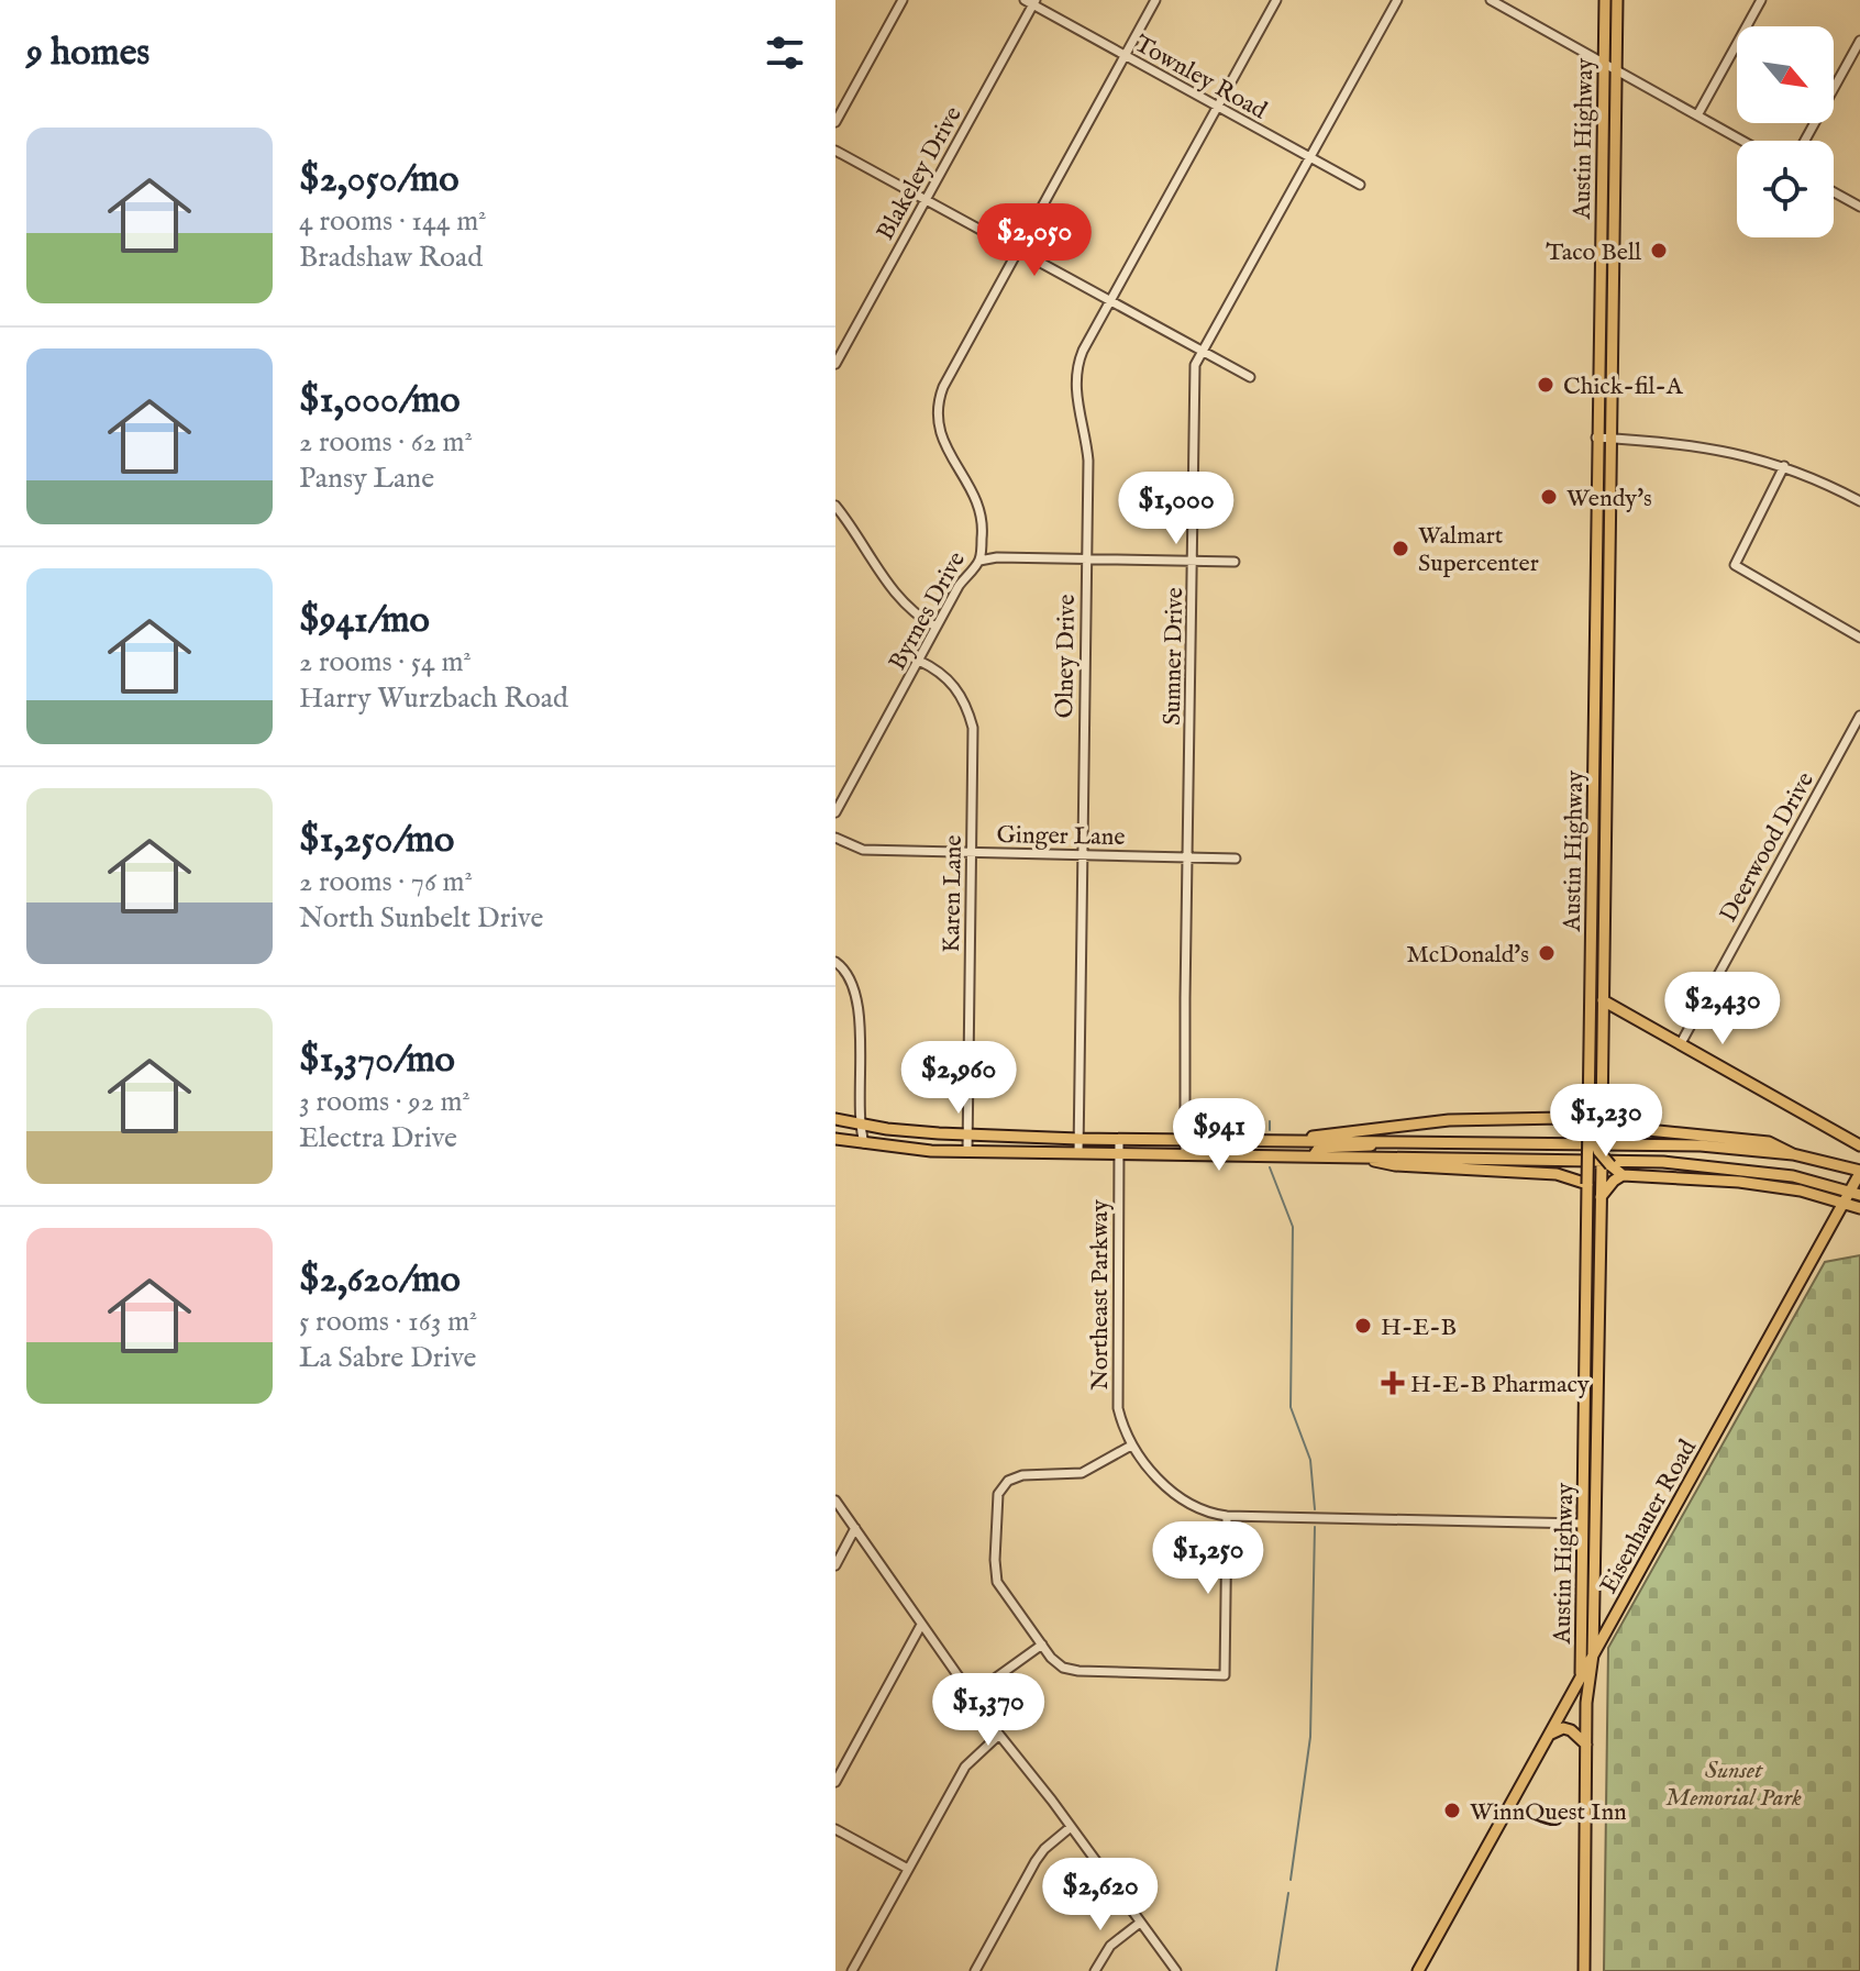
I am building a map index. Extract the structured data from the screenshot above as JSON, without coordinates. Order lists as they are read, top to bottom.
{
  "streets": {
    "main road": ["Austin Highway", "Eisenhauer Road"],
    "street": [
      "Townley Road",
      "Blakeley Drive",
      "Byrnes Drive",
      "Olney Drive",
      "Sumner Drive",
      "Ginger Lane",
      "Deerwood Drive",
      "Karen Lane",
      "Northeast Parkway"
    ]
  },
  "crossings": [
    ["Townley Road", "Blakeley Drive"],
    ["Townley Road", "Byrnes Drive"],
    ["Townley Road", "Olney Drive"],
    ["Townley Road", "Sumner Drive"],
    ["Austin Highway", "Northeast Parkway"],
    ["Austin Highway", "Eisenhauer Road"],
    ["Byrnes Drive", "Karen Lane"],
    ["Olney Drive", "Ginger Lane"],
    ["Sumner Drive", "Ginger Lane"],
    ["Ginger Lane", "Karen Lane"]
  ],
  "parks": ["Sunset Memorial Park"],
  "places": {
    "other": [
      "Taco Bell",
      "Chick-fil-A",
      "Wendy's",
      "Walmart Supercenter",
      "McDonald's",
      "H-E-B",
      "WinnQuest Inn"
    ],
    "health": ["H-E-B Pharmacy"]
  },
  "north": "bottom right",
  "page": {
    "heading": "9 homes",
    "list": [
      {
        "name": "$2,050/mo",
        "note": "4 rooms · 144 m² · Bradshaw Road"
      },
      {
        "name": "$1,000/mo",
        "note": "2 rooms · 62 m² · Pansy Lane"
      },
      {
        "name": "$941/mo",
        "note": "2 rooms · 54 m² · Harry Wurzbach Road"
      },
      {
        "name": "$1,250/mo",
        "note": "2 rooms · 76 m² · North Sunbelt Drive"
      },
      {
        "name": "$1,370/mo",
        "note": "3 rooms · 92 m² · Electra Drive"
      },
      {
        "name": "$2,620/mo",
        "note": "5 rooms · 163 m² · La Sabre Drive"
      }
    ],
    "price": [
      "$2,050",
      "$1,000",
      "$2,430",
      "$2,960",
      "$1,230",
      "$941",
      "$1,250",
      "$1,370",
      "$2,620"
    ]
  }
}
